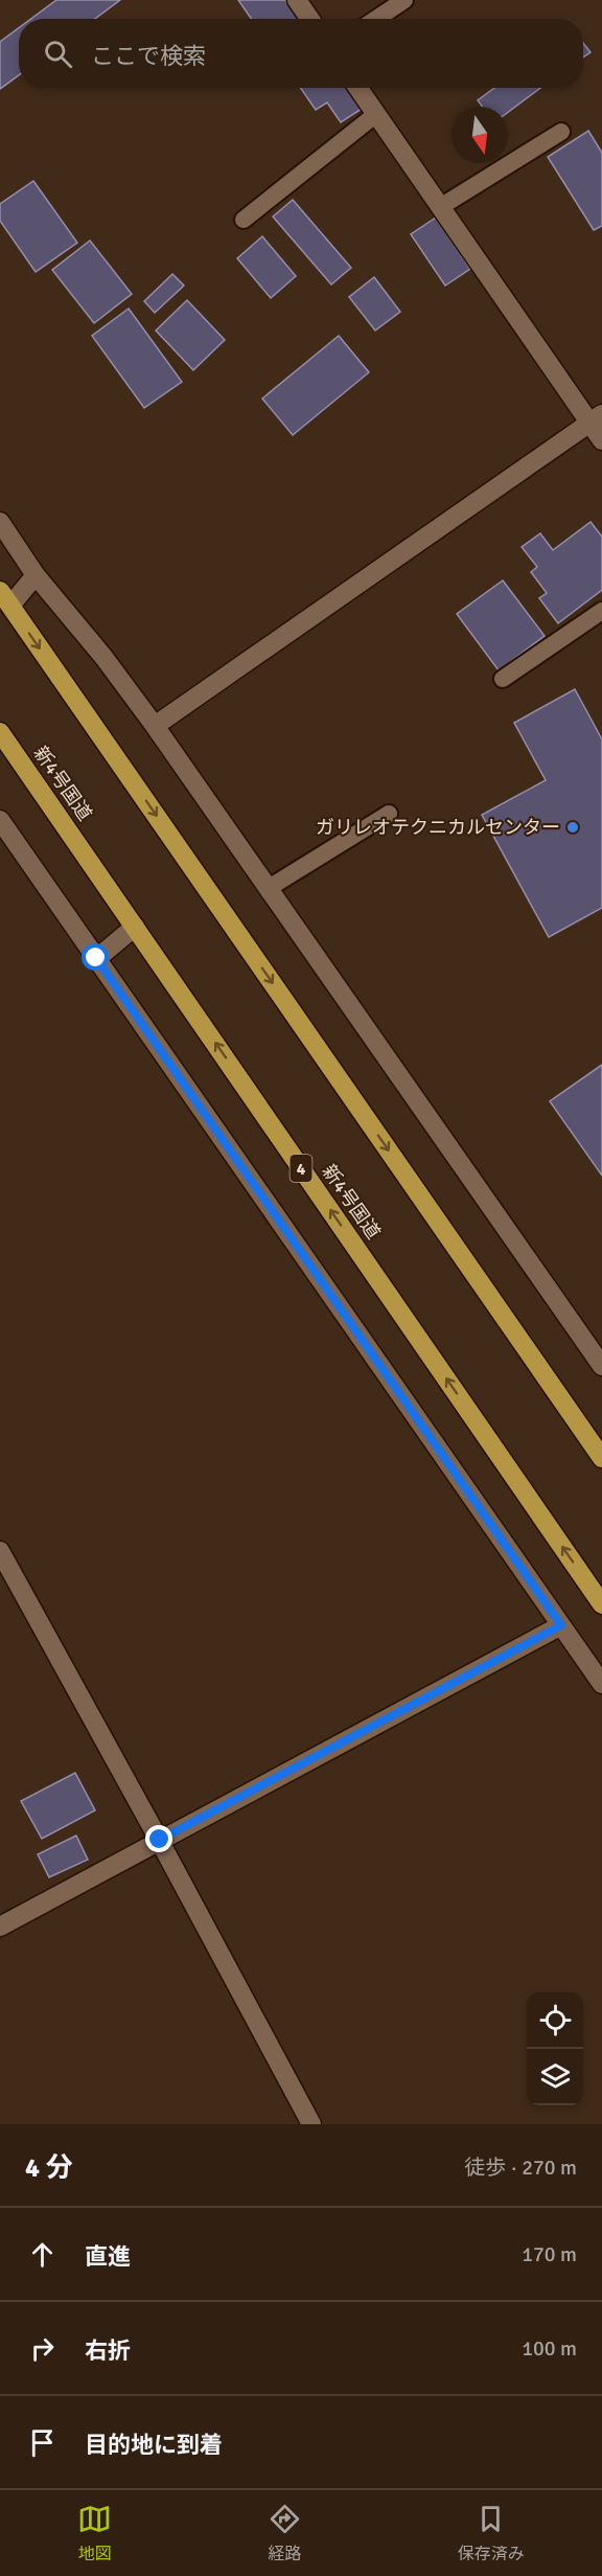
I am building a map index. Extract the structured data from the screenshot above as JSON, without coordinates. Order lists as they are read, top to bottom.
{
  "streets": {
    "highway": ["新4号国道", "4"]
  },
  "places": ["ガリレオテクニカルセンター"],
  "north": "bottom",
  "page": {
    "search": "ここで検索",
    "heading": ["4 分", "徒歩 · 270 m"],
    "list": [
      ["直進", "170 m"],
      ["右折", "100 m"],
      "目的地に到着"
    ],
    "nav": ["地図", "経路", "保存済み"]
  }
}
